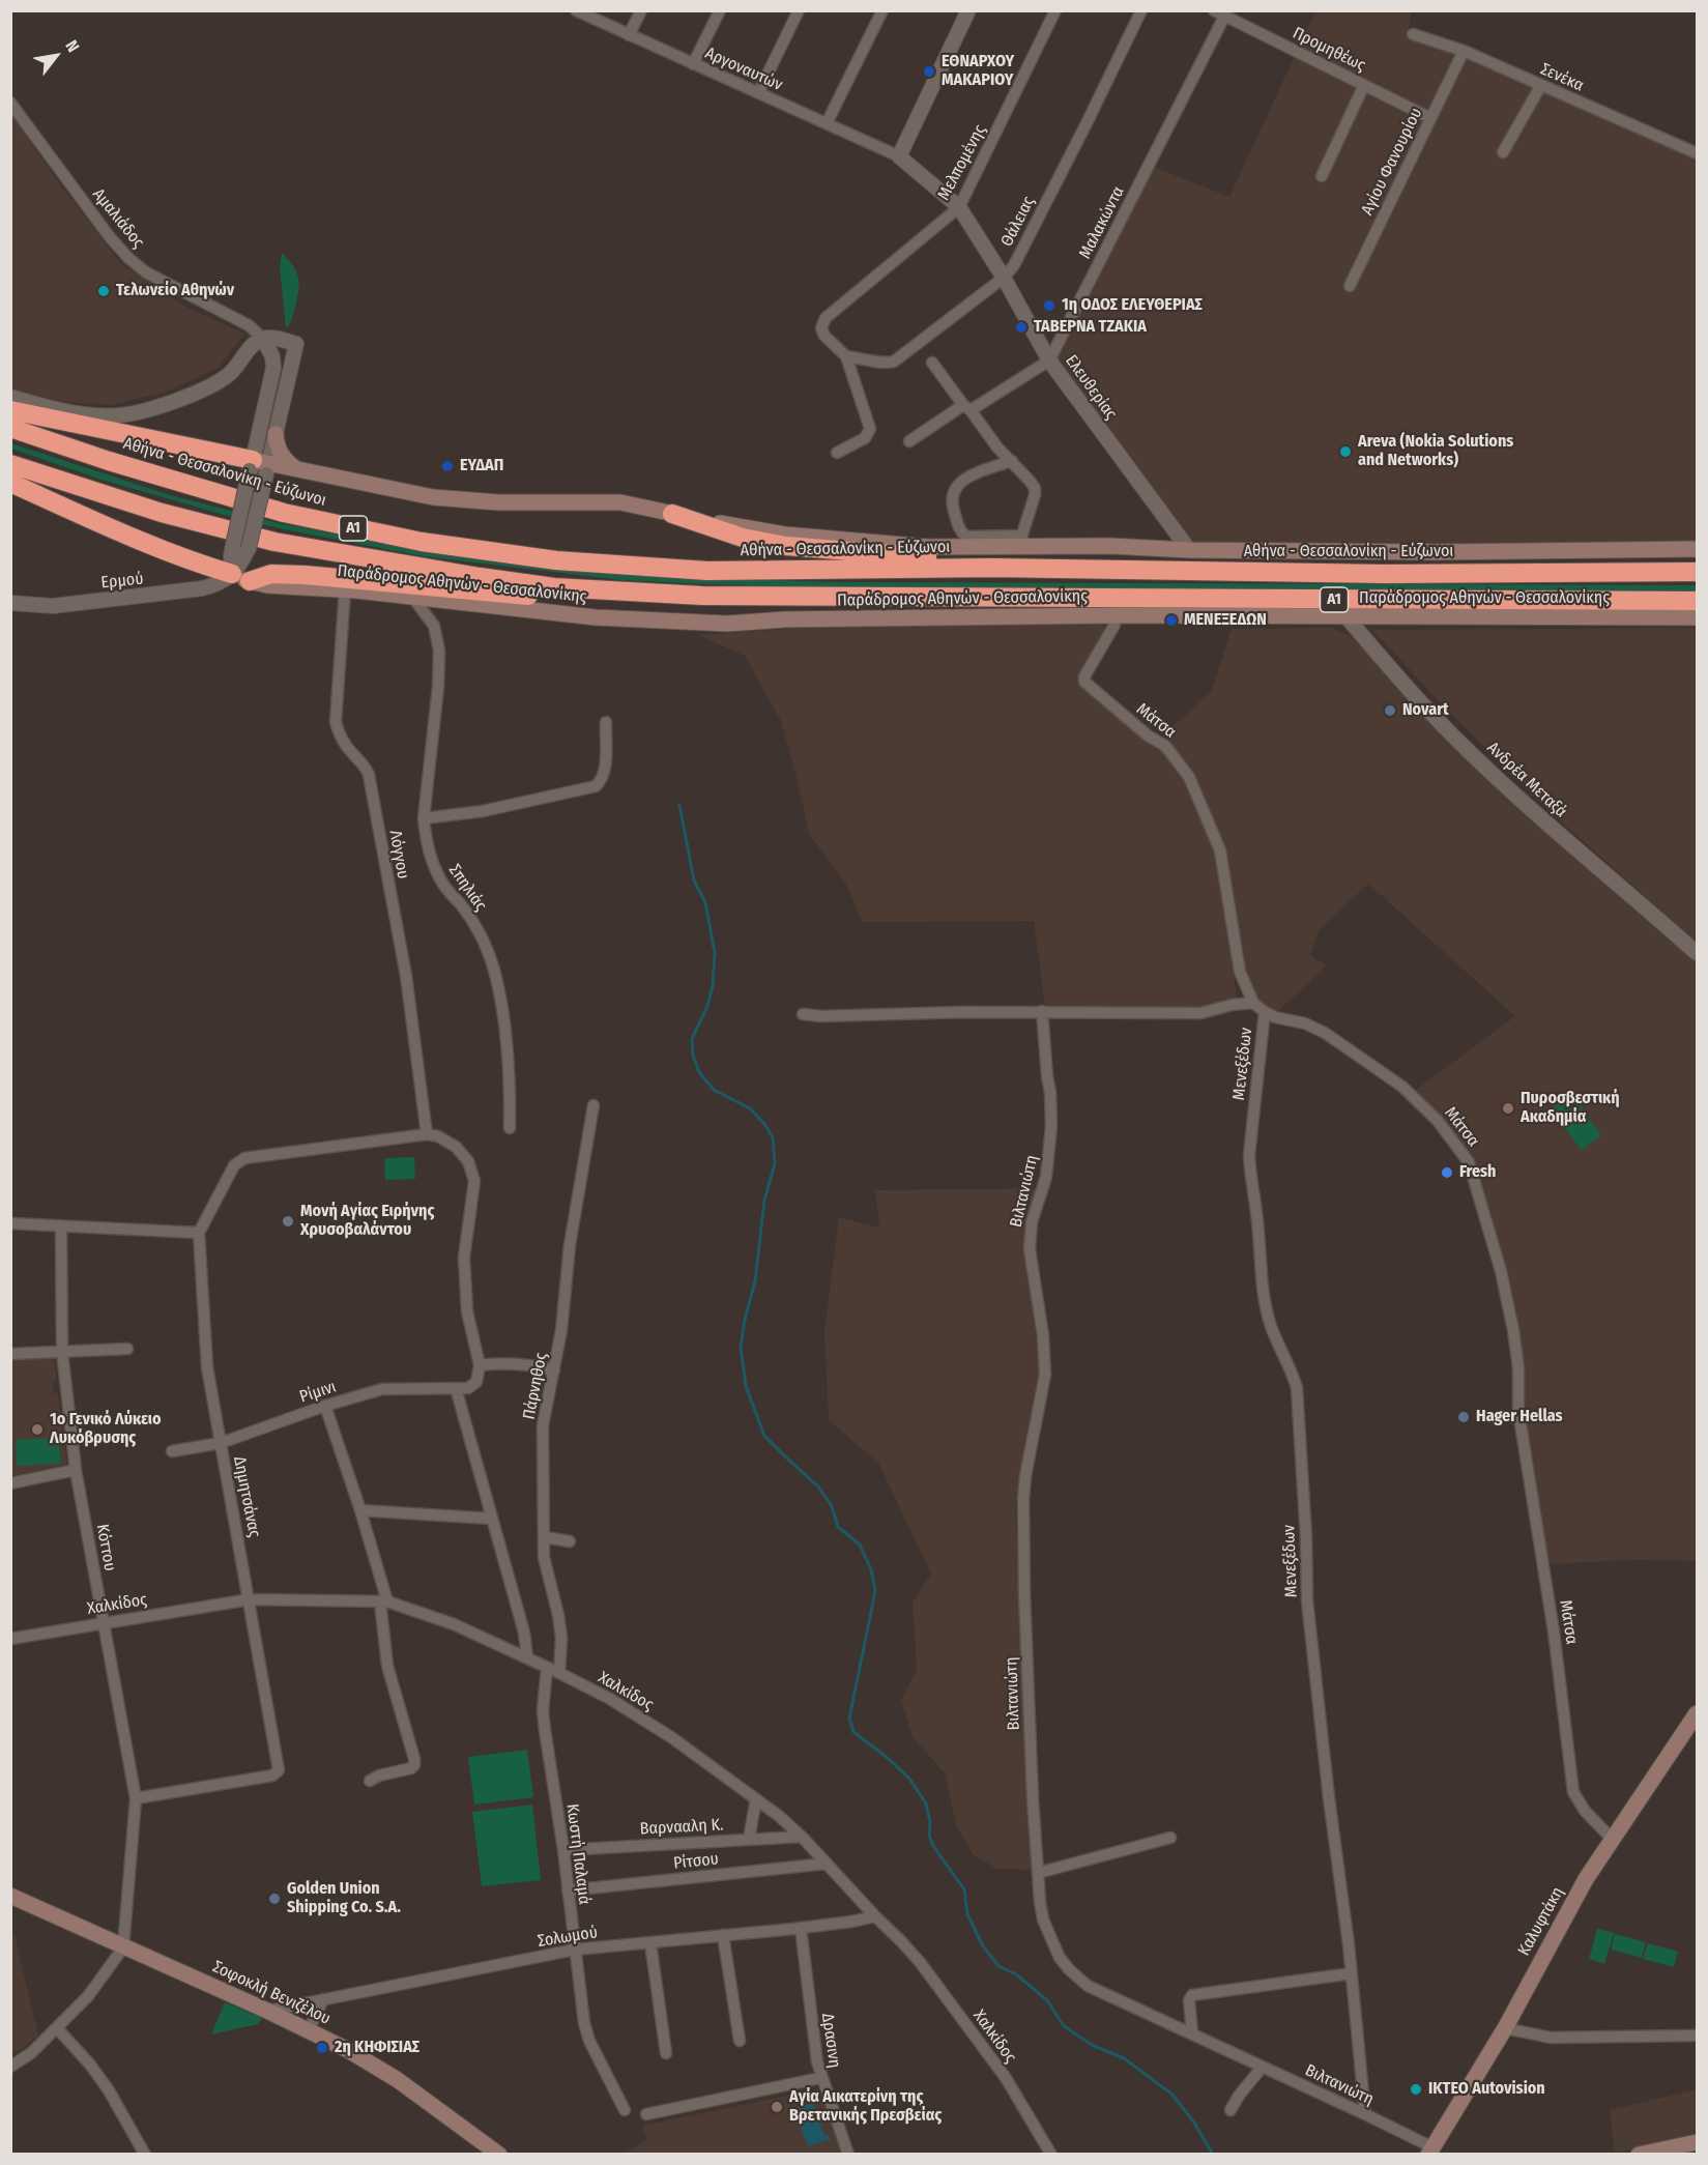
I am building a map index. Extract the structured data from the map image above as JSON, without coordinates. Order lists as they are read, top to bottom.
{
  "streets": {
    "highway": ["Αθήνα - Θεσσαλονίκη - Εύζωνοι", "Α1"],
    "main road": ["Παράδρομος Αθηνών - Θεσσαλονίκης", "Καλυφτάκη", "Σοφοκλή Βενιζέλου"],
    "street": [
      "Προμηθέως",
      "Αργοναυτών",
      "Σενέκα",
      "Αγίου Φανουρίου",
      "Μελπομένης",
      "Αμαλιάδος",
      "Θάλειας",
      "Μαλακώντα",
      "Ελευθερίας",
      "Ερμού",
      "Μάτσα",
      "Ανδρέα Μεταξά",
      "Λόγγου",
      "Σπηλιάς",
      "Μενεξέδων",
      "Βιλτανιώτη",
      "Πάρνηθος",
      "Ρίμινι",
      "Δημητσάνας",
      "Κόττου",
      "Χαλκίδος",
      "Βαρνααλη Κ.",
      "Κωστή Παλαμά",
      "Ρίτσου",
      "Σολωμού",
      "Δρασινη"
    ]
  },
  "crossings": [
    ["Προμηθέως", "Αγίου Φανουρίου"],
    ["Προμηθέως", "Μαλακώντα"],
    ["Αργοναυτών", "Ελευθερίας"],
    ["Σενέκα", "Αγίου Φανουρίου"],
    ["Μελπομένης", "Θάλειας"],
    ["Μελπομένης", "Ελευθερίας"],
    ["Θάλειας", "Ελευθερίας"],
    ["Μαλακώντα", "Ελευθερίας"],
    ["Ερμού", "Παράδρομος Αθηνών - Θεσσαλονίκης"],
    ["Παράδρομος Αθηνών - Θεσσαλονίκης", "Μάτσα"],
    ["Παράδρομος Αθηνών - Θεσσαλονίκης", "Ανδρέα Μεταξά"],
    ["Παράδρομος Αθηνών - Θεσσαλονίκης", "Λόγγου"],
    ["Παράδρομος Αθηνών - Θεσσαλονίκης", "Σπηλιάς"],
    ["Μάτσα", "Μενεξέδων"],
    ["Μάτσα", "Καλυφτάκη"],
    ["Μενεξέδων", "Βιλτανιώτη"],
    ["Βιλτανιώτη", "Καλυφτάκη"],
    ["Πάρνηθος", "Χαλκίδος"],
    ["Ρίμινι", "Δημητσάνας"],
    ["Δημητσάνας", "Κόττου"],
    ["Δημητσάνας", "Χαλκίδος"],
    ["Κόττου", "Χαλκίδος"],
    ["Κόττου", "Σοφοκλή Βενιζέλου"],
    ["Χαλκίδος", "Βαρνααλη Κ."],
    ["Χαλκίδος", "Κωστή Παλαμά"],
    ["Χαλκίδος", "Ρίτσου"],
    ["Χαλκίδος", "Σολωμού"],
    ["Βαρνααλη Κ.", "Κωστή Παλαμά"],
    ["Κωστή Παλαμά", "Ρίτσου"],
    ["Κωστή Παλαμά", "Σολωμού"],
    ["Σολωμού", "Σοφοκλή Βενιζέλου"],
    ["Σολωμού", "Δρασινη"]
  ],
  "places": [
    "ΕΘΝΑΡΧΟΥ ΜΑΚΑΡΙΟΥ",
    "Τελωνείο Αθηνών",
    "1η ΟΔΟΣ ΕΛΕΥΘΕΡΙΑΣ",
    "ΤΑΒΕΡΝΑ ΤΖΑΚΙΑ",
    "Areva (Nokia Solutions and Networks)",
    "ΕΥΔΑΠ",
    "ΜΕΝΕΞΕΔΩΝ",
    "Novart",
    "Πυροσβεστική Ακαδημία",
    "Fresh",
    "Μονή Αγίας Ειρήνης Χρυσοβαλάντου",
    "Hager Hellas",
    "1ο Γενικό Λύκειο Λυκόβρυσης",
    "Golden Union Shipping Co. S.A.",
    "2η ΚΗΦΙΣΙΑΣ",
    "ΙΚΤΕΟ Autovision",
    "Αγία Αικατερίνη της Βρετανικής Πρεσβείας"
  ],
  "north": "top right"
}
